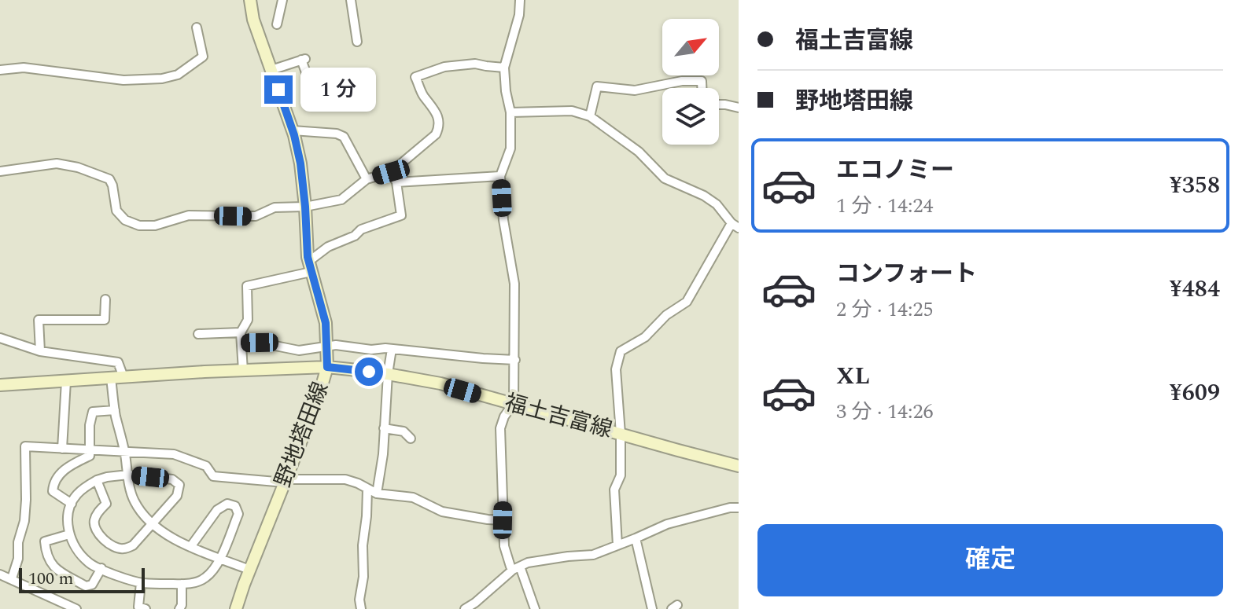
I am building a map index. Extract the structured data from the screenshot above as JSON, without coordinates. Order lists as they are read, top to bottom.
{
  "streets": {
    "main road": ["福土吉富線", "野地塔田線"]
  },
  "crossings": [
    ["福土吉富線", "野地塔田線"]
  ],
  "scale_bar": "100 m",
  "north": "top right",
  "page": {
    "banner": ["福土吉富線", "野地塔田線"],
    "bubble": "1 分",
    "list": [
      {
        "name": "エコノミー",
        "note": "1 分 · 14:24",
        "value": "¥358"
      },
      {
        "name": "コンフォート",
        "note": "2 分 · 14:25",
        "value": "¥484"
      },
      {
        "name": "XL",
        "note": "3 分 · 14:26",
        "value": "¥609"
      }
    ],
    "buttons": "確定",
    "scale": "100 m"
  }
}
